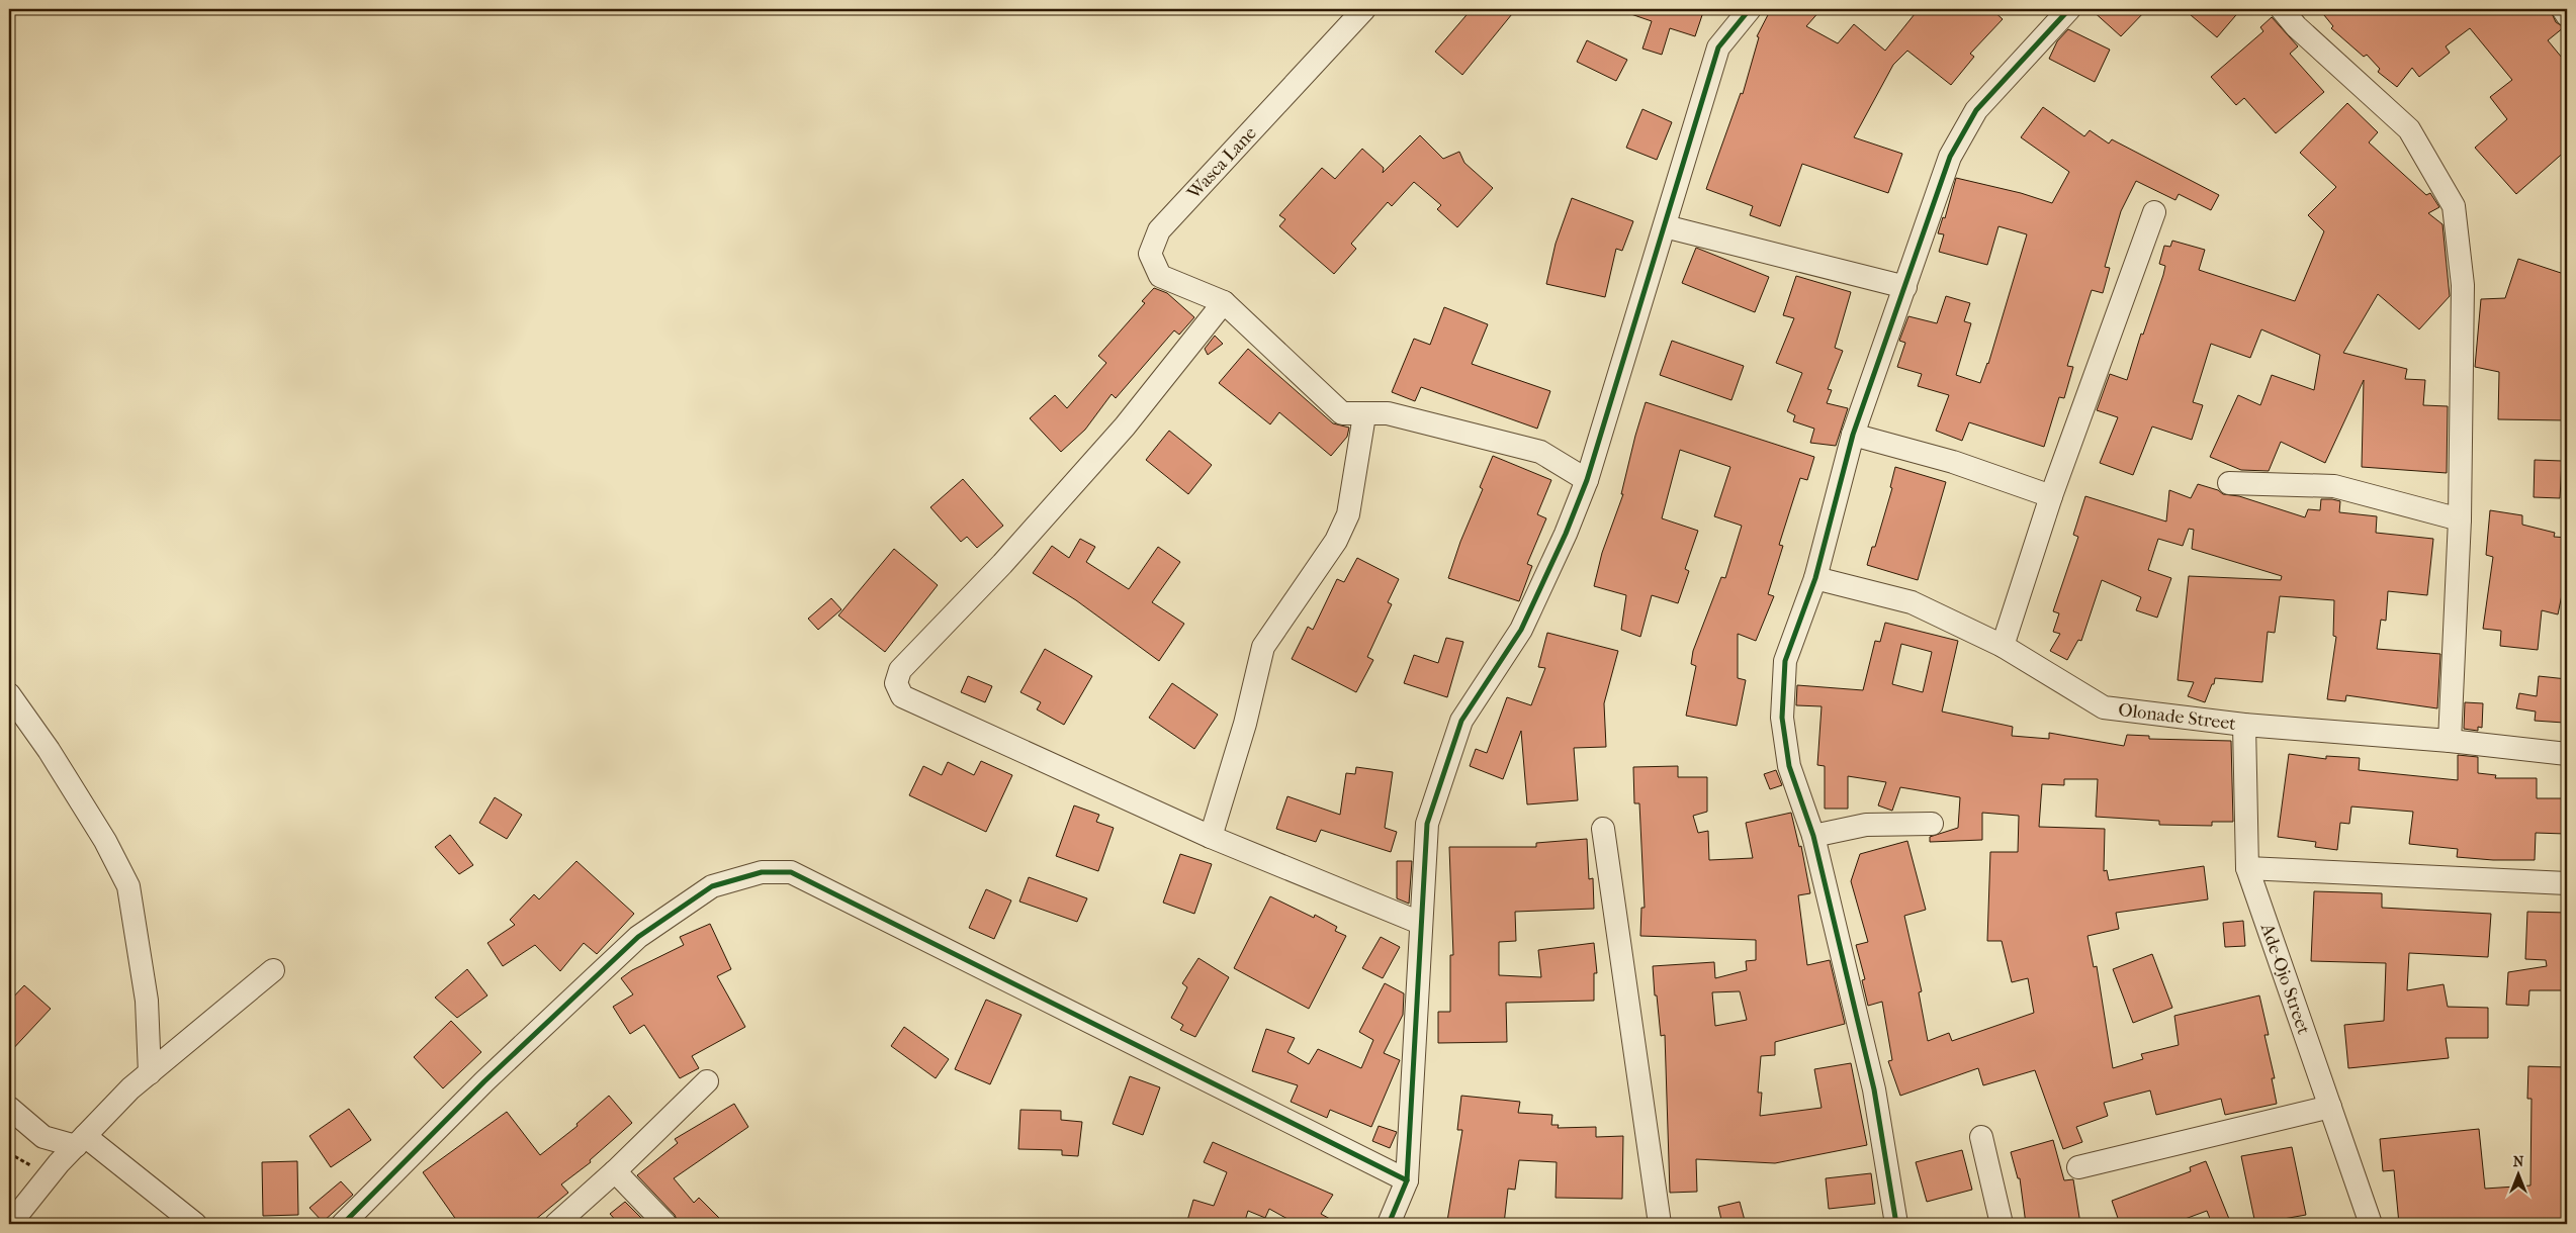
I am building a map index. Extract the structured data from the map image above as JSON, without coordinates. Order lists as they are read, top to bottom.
{
  "streets": {
    "street": ["Wasca Lane", "Olonade Street", "Ade-Ojo Street"]
  },
  "crossings": [
    ["Olonade Street", "Ade-Ojo Street"]
  ],
  "north": "top"
}
